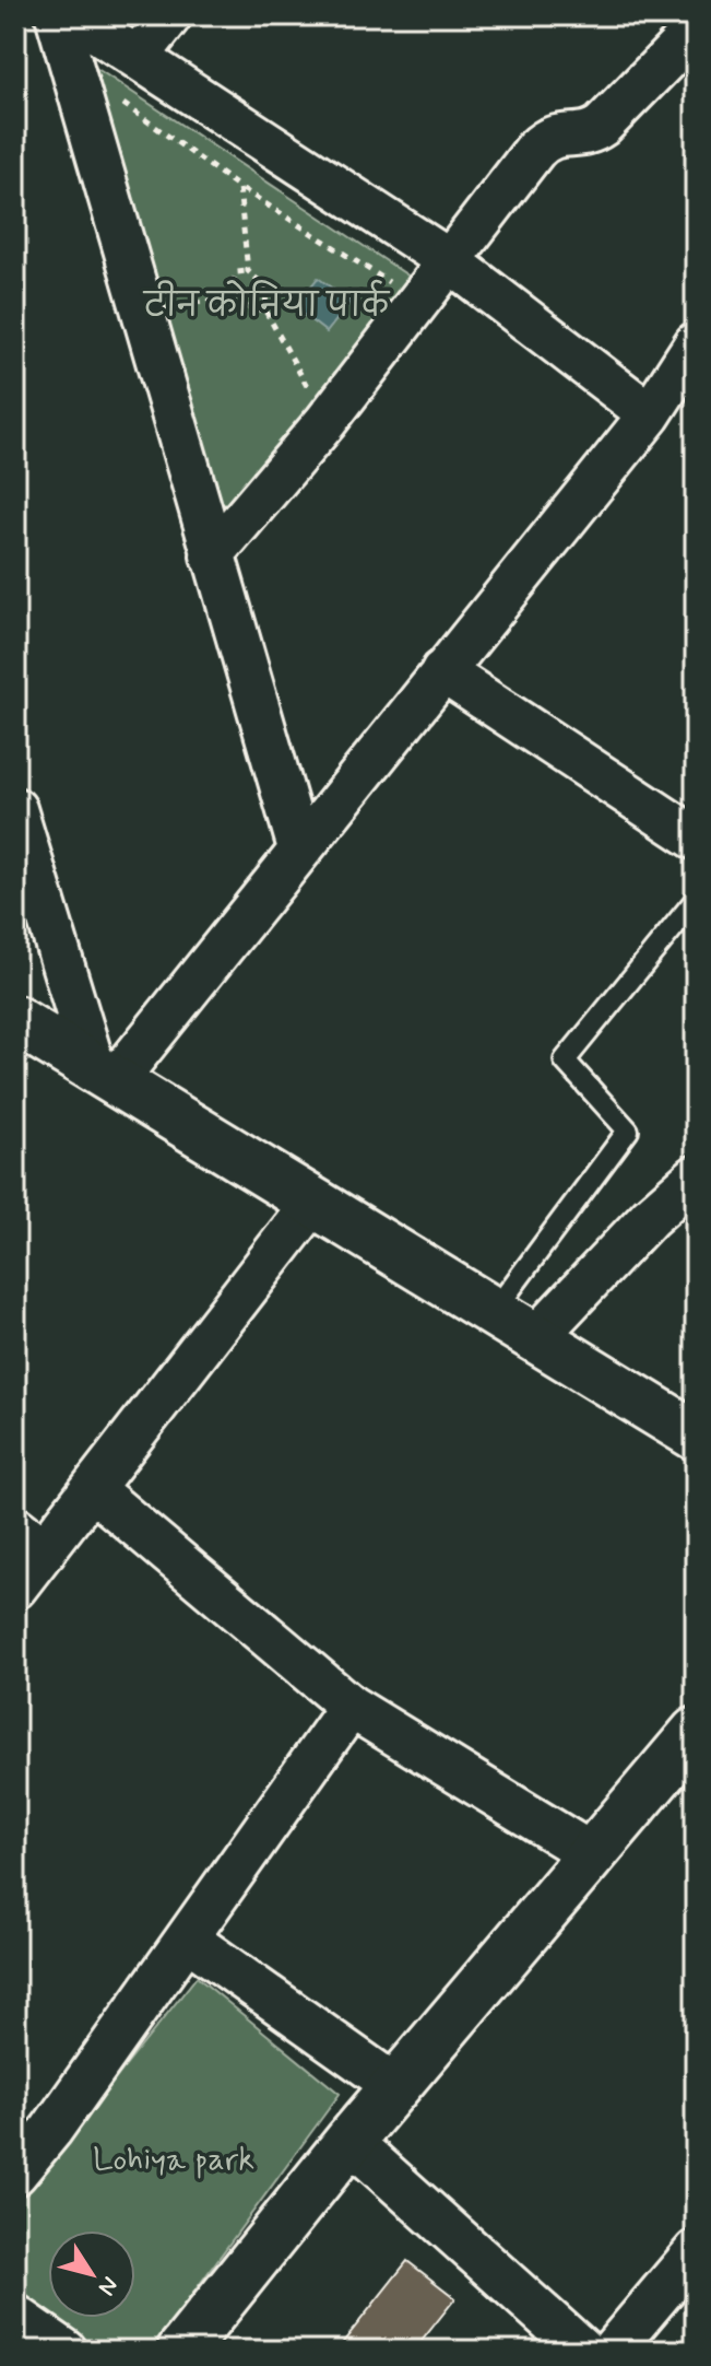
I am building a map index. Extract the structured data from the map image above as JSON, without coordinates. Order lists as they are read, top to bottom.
{
  "parks": ["टीन कोनिया पार्क", "Lohiya park"],
  "north": "bottom right"
}
